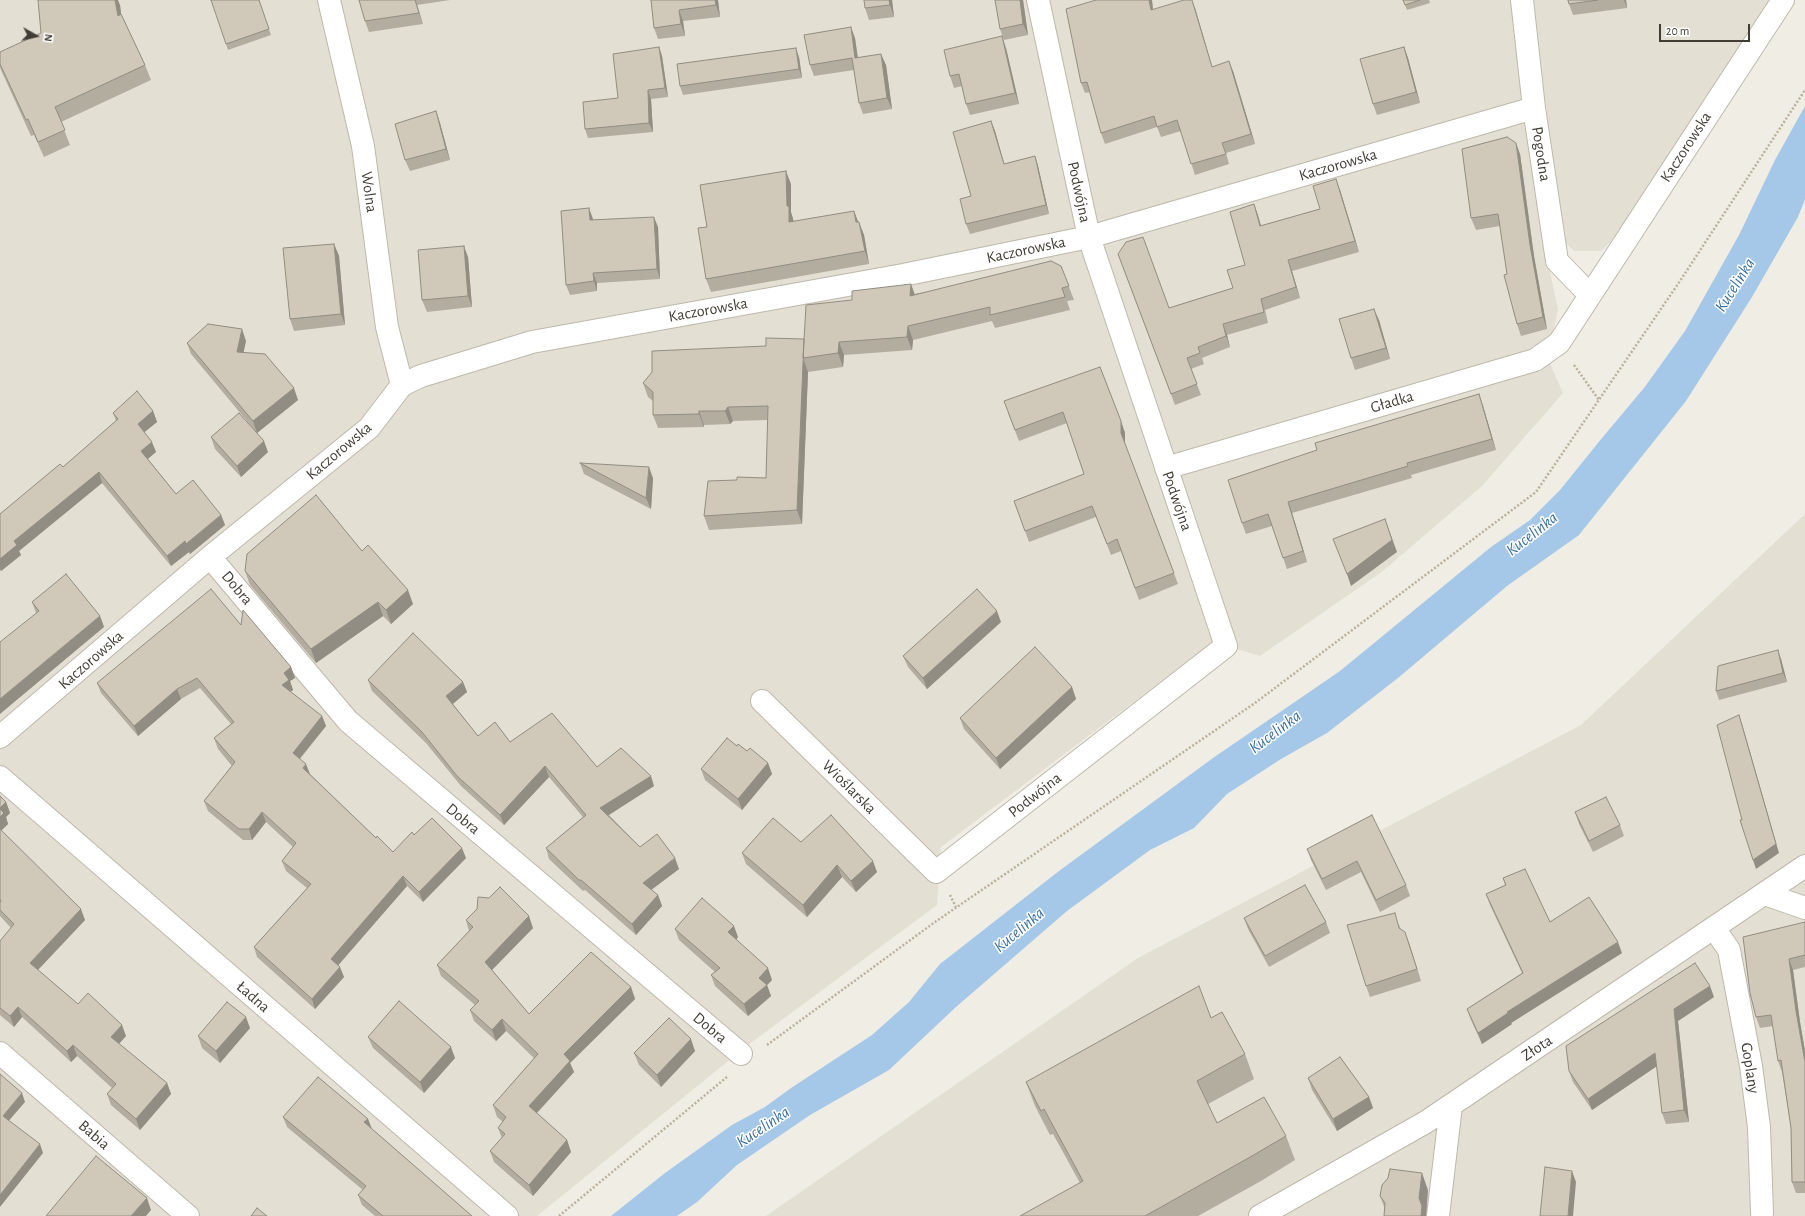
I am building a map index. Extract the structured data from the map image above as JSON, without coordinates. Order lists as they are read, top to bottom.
{
  "streets": {
    "street": [
      "Kaczorowska",
      "Pogodna",
      "Wolna",
      "Podwójna",
      "Gładka",
      "Dobra",
      "Wioślarska",
      "Ładna",
      "Złota",
      "Goplany",
      "Babia"
    ]
  },
  "crossings": [
    ["Kaczorowska", "Pogodna"],
    ["Kaczorowska", "Wolna"],
    ["Kaczorowska", "Podwójna"],
    ["Kaczorowska", "Gładka"],
    ["Kaczorowska", "Dobra"],
    ["Pogodna", "Gładka"],
    ["Podwójna", "Gładka"],
    ["Podwójna", "Wioślarska"],
    ["Złota", "Goplany"]
  ],
  "water": ["Kucelinka"],
  "scale_bar": "20 m",
  "north": "right"
}
